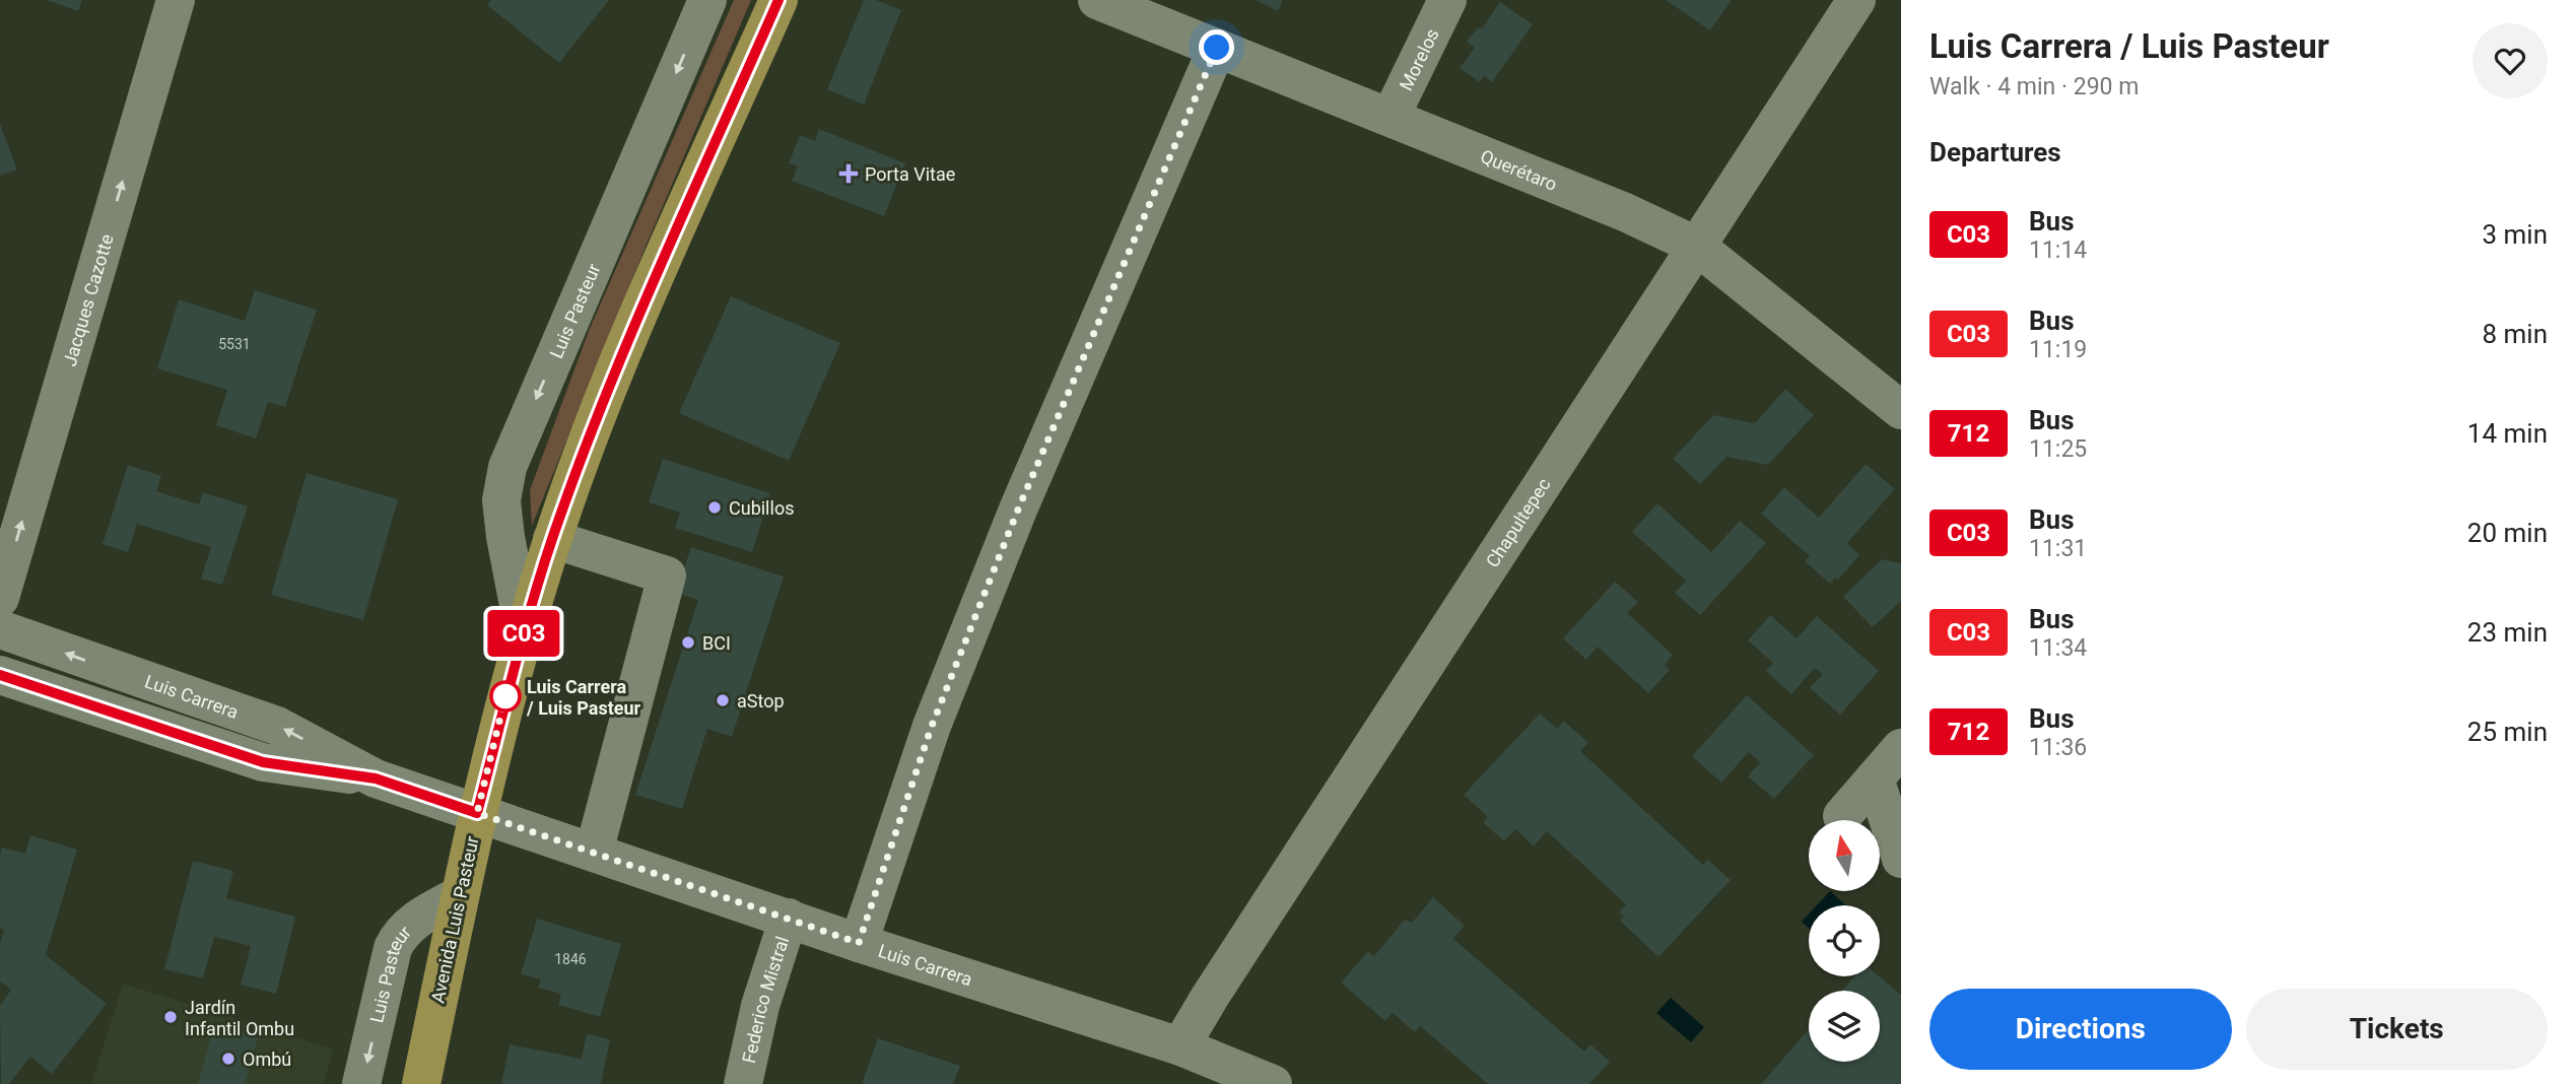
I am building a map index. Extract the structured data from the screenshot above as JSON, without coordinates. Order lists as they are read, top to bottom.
{
  "streets": {
    "main road": ["Avenida Luis Pasteur"],
    "street": [
      "Morelos",
      "Querétaro",
      "Jacques Cazotte",
      "Luis Pasteur",
      "Chapultepec",
      "Luis Carrera",
      "Federico Mistral"
    ]
  },
  "crossings": [
    ["Morelos", "Querétaro"],
    ["Querétaro", "Chapultepec"],
    ["Luis Pasteur", "Avenida Luis Pasteur"],
    ["Chapultepec", "Luis Carrera"],
    ["Luis Carrera", "Avenida Luis Pasteur"],
    ["Luis Carrera", "Federico Mistral"]
  ],
  "one_way": ["Jacques Cazotte", "Luis Pasteur"],
  "places": {
    "health": ["Porta Vitae"],
    "other": [
      "Cubillos",
      "BCI",
      "Luis Carrera / Luis Pasteur",
      "aStop",
      "Jardín Infantil Ombu",
      "Ombú"
    ]
  },
  "lines": ["bus line C03"],
  "house_numbers": ["5531", "1846"],
  "north": "top",
  "page": {
    "on_map": "C03",
    "heading": [
      ["Luis Carrera / Luis Pasteur", "Walk · 4 min · 290 m"],
      "Departures"
    ],
    "list": [
      {
        "mark": "C03",
        "name": "Bus",
        "note": "11:14",
        "value": "3 min"
      },
      {
        "mark": "C03",
        "name": "Bus",
        "note": "11:19",
        "value": "8 min"
      },
      {
        "mark": "712",
        "name": "Bus",
        "note": "11:25",
        "value": "14 min"
      },
      {
        "mark": "C03",
        "name": "Bus",
        "note": "11:31",
        "value": "20 min"
      },
      {
        "mark": "C03",
        "name": "Bus",
        "note": "11:34",
        "value": "23 min"
      },
      {
        "mark": "712",
        "name": "Bus",
        "note": "11:36",
        "value": "25 min"
      }
    ],
    "buttons": ["Directions", "Tickets"]
  }
}
